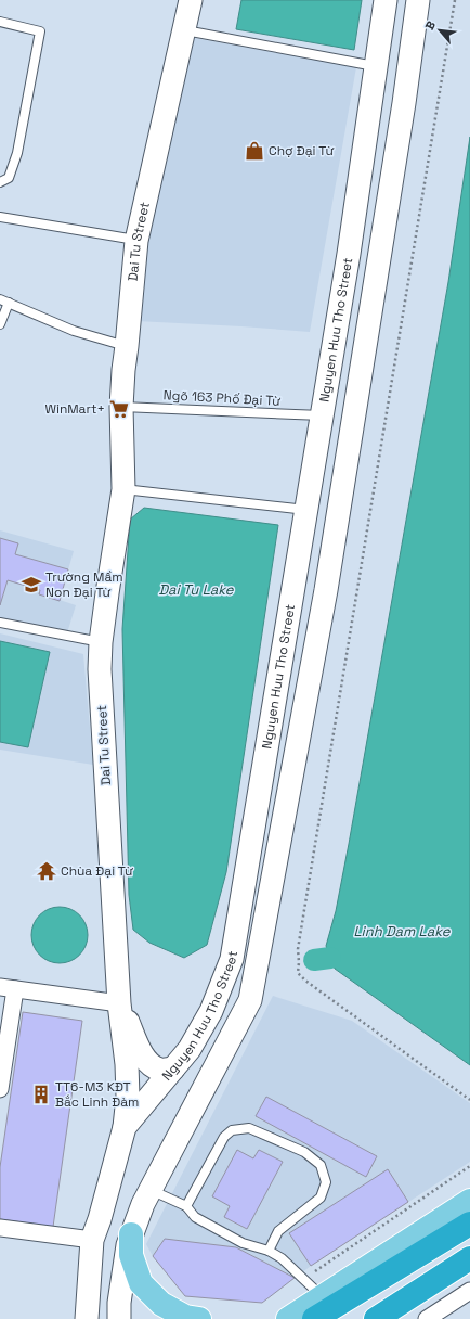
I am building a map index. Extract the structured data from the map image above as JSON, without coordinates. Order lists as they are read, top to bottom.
{
  "streets": {
    "main road": ["Dai Tu Street", "Nguyen Huu Tho Street"],
    "lane": ["Ngõ 163 Phố Đại Từ"]
  },
  "crossings": [
    ["Dai Tu Street", "Nguyen Huu Tho Street"],
    ["Dai Tu Street", "Ngõ 163 Phố Đại Từ"],
    ["Nguyen Huu Tho Street", "Ngõ 163 Phố Đại Từ"]
  ],
  "water": ["Dai Tu Lake", "Linh Dam Lake"],
  "places": {
    "shop": ["Chợ Đại Từ"],
    "supermarket": ["WinMart+"],
    "school or university": ["Trường Mầm Non Đại Từ"],
    "temple": ["Chùa Đại Từ"],
    "building": ["TT6-M3 KĐT Bắc Linh Đàm"]
  },
  "north": "top left"
}
